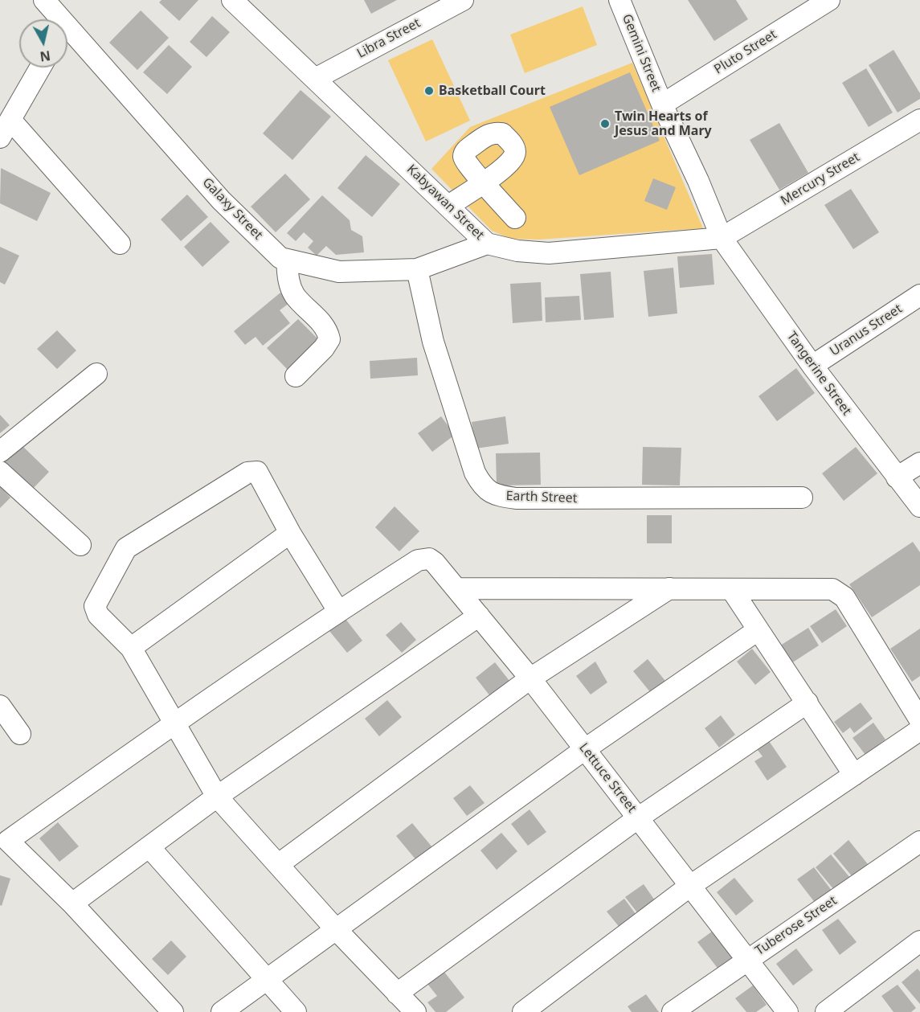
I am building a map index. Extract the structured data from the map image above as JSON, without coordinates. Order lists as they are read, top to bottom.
{
  "streets": {
    "street": [
      "Libra Street",
      "Pluto Street",
      "Gemini Street",
      "Mercury Street",
      "Kabyawan Street",
      "Galaxy Street",
      "Uranus Street",
      "Tangerine Street",
      "Earth Street",
      "Lettuce Street",
      "Tuberose Street"
    ]
  },
  "crossings": [
    ["Libra Street", "Kabyawan Street"],
    ["Pluto Street", "Gemini Street"],
    ["Gemini Street", "Mercury Street"],
    ["Gemini Street", "Kabyawan Street"],
    ["Gemini Street", "Tangerine Street"],
    ["Mercury Street", "Kabyawan Street"],
    ["Mercury Street", "Tangerine Street"],
    ["Kabyawan Street", "Galaxy Street"],
    ["Kabyawan Street", "Tangerine Street"],
    ["Galaxy Street", "Earth Street"],
    ["Uranus Street", "Tangerine Street"],
    ["Lettuce Street", "Tuberose Street"]
  ],
  "places": ["Basketball Court", "Twin Hearts of Jesus and Mary"],
  "north": "bottom"
}
